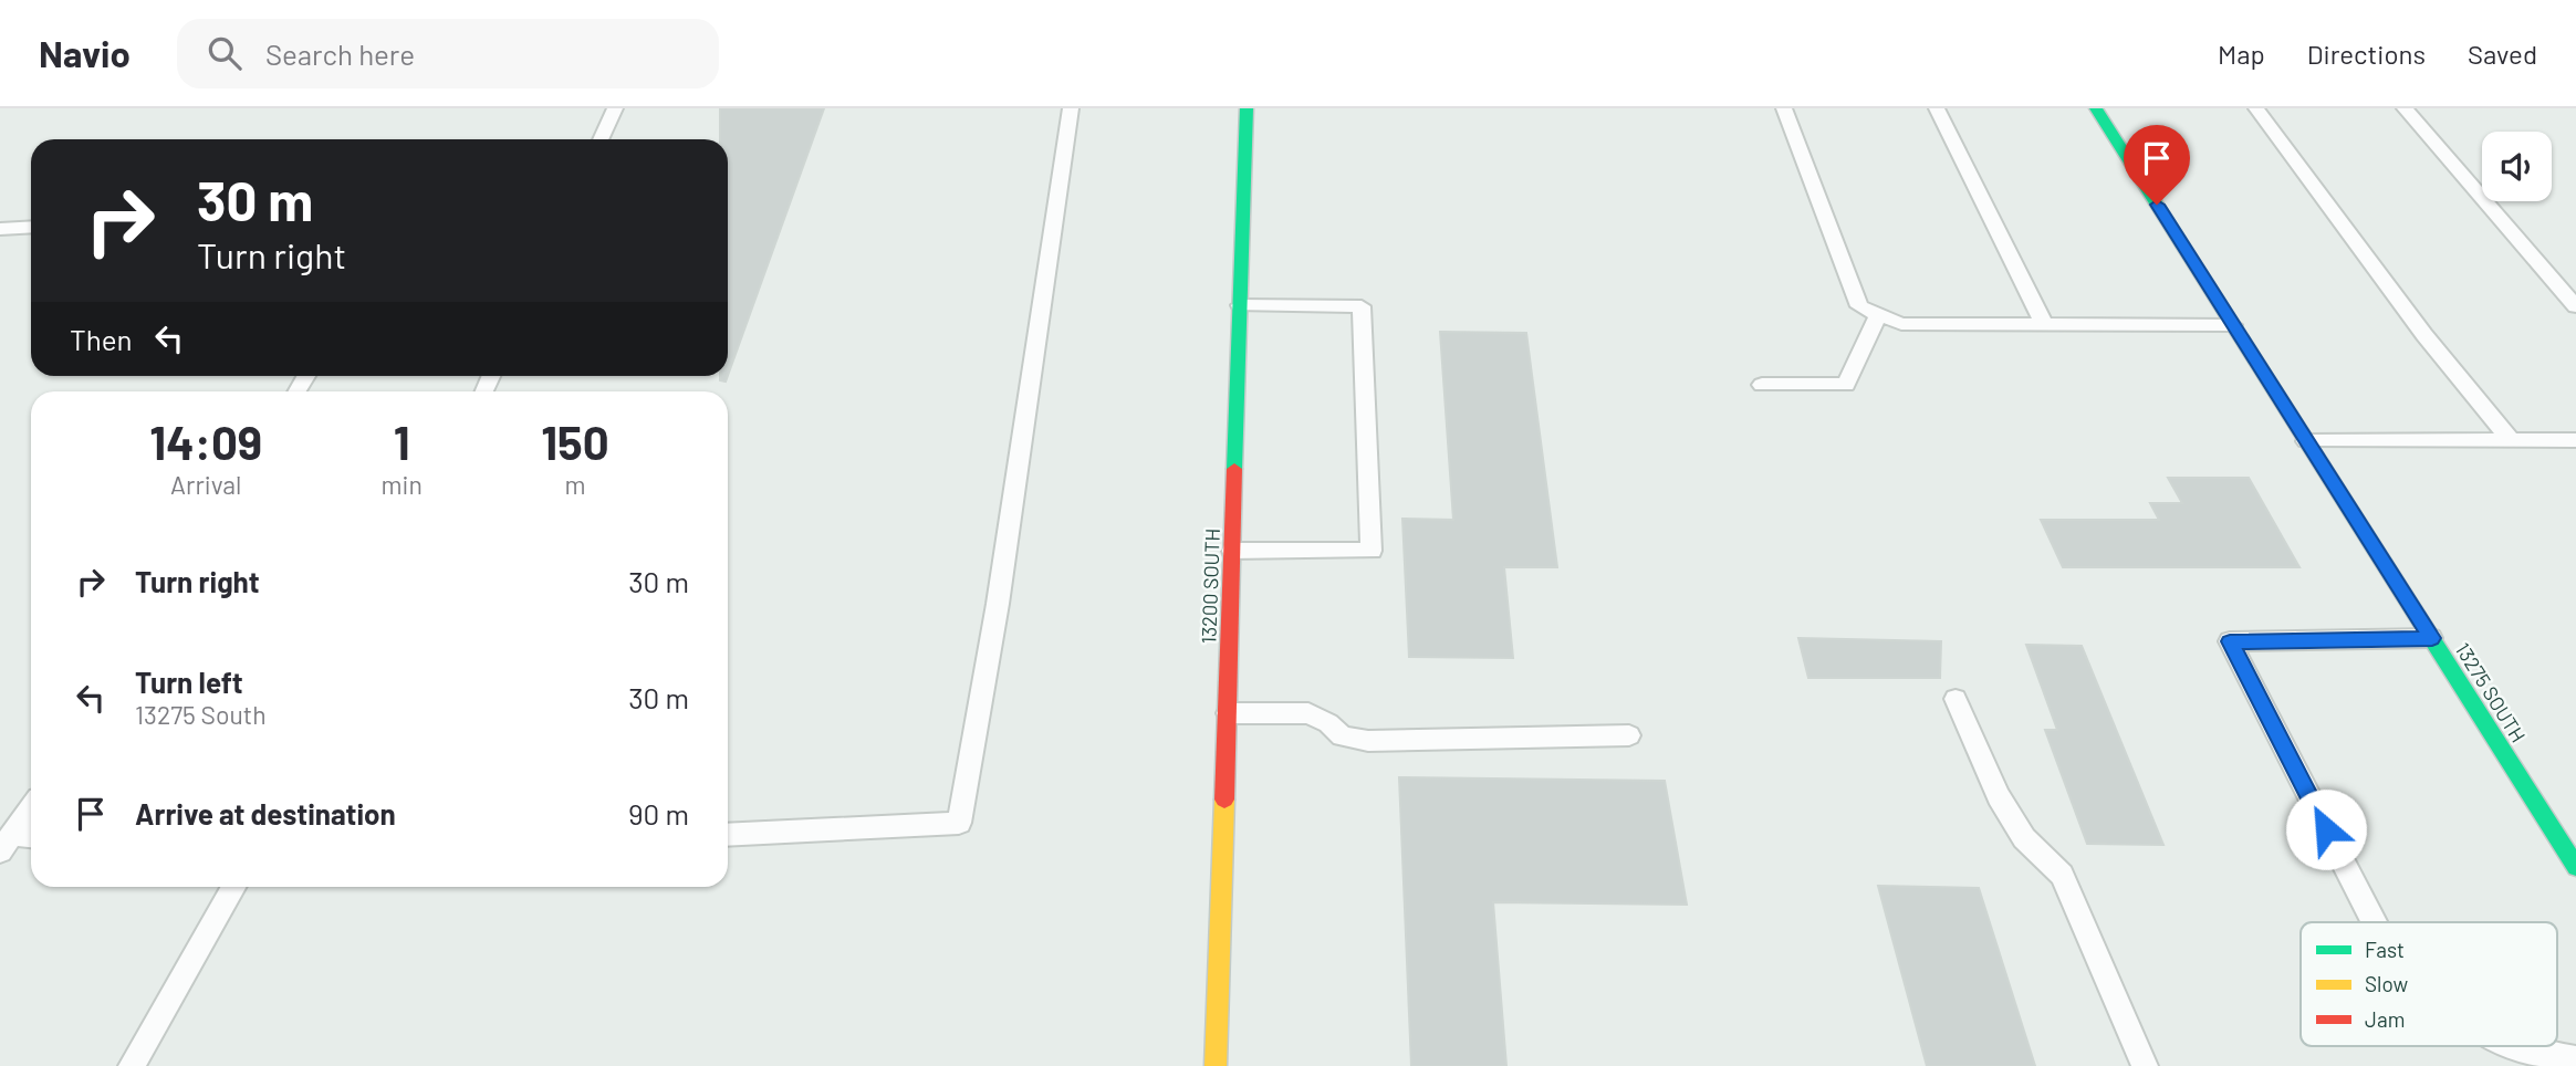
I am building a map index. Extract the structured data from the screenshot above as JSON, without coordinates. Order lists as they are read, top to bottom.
{
  "streets": {
    "street": ["13200 SOUTH", "13275 SOUTH"]
  },
  "legend": ["Fast", "Slow", "Jam"],
  "page": {
    "header": "Navio",
    "search": "Search here",
    "nav": ["Map", "Directions", "Saved"],
    "turn": ["30 m", "Turn right"],
    "then": "Then",
    "eta": [
      "14:09",
      "Arrival",
      "1",
      "min",
      "150",
      "m"
    ],
    "list": [
      {
        "name": "Turn right",
        "value": "30 m"
      },
      {
        "name": "Turn left",
        "note": "13275 South",
        "value": "30 m"
      },
      {
        "name": "Arrive at destination",
        "value": "90 m"
      }
    ]
  }
}
